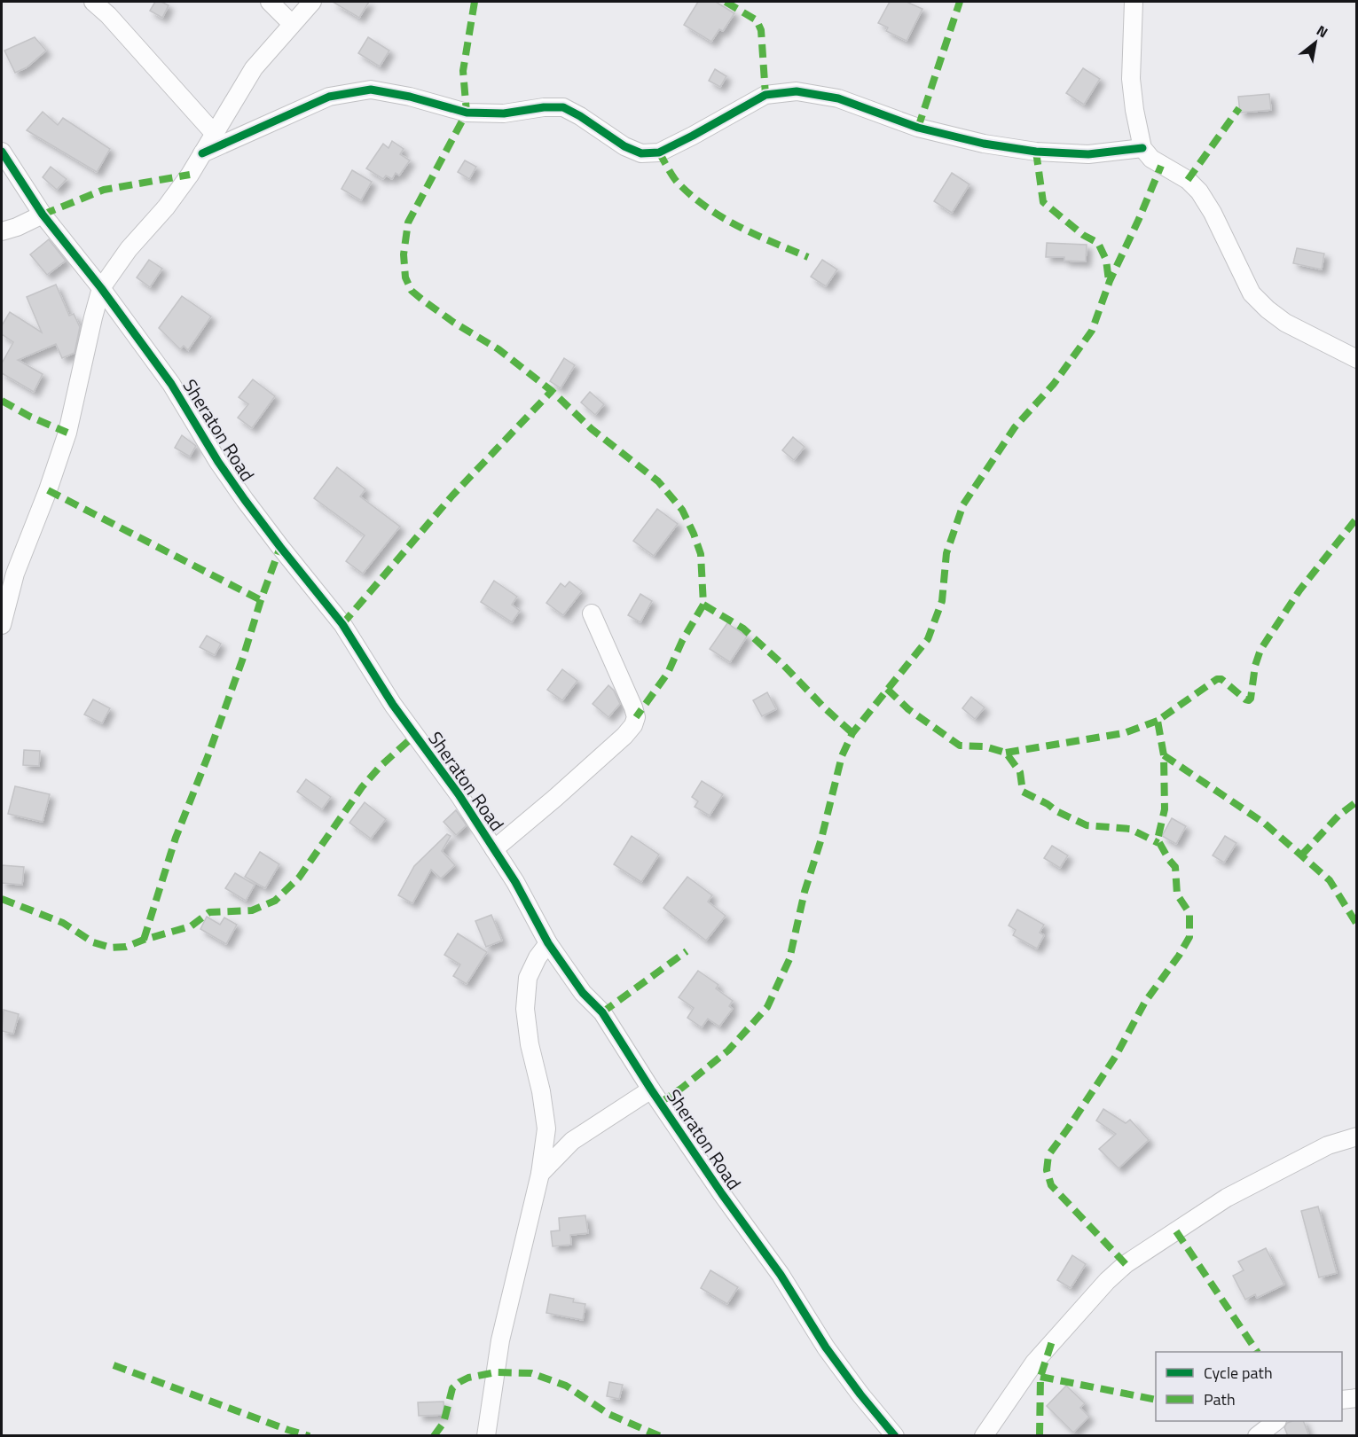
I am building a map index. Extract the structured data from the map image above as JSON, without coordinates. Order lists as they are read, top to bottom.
{
  "streets": {
    "street": ["Sheraton Road"]
  },
  "legend": ["Cycle path", "Path"],
  "north": "top right"
}
